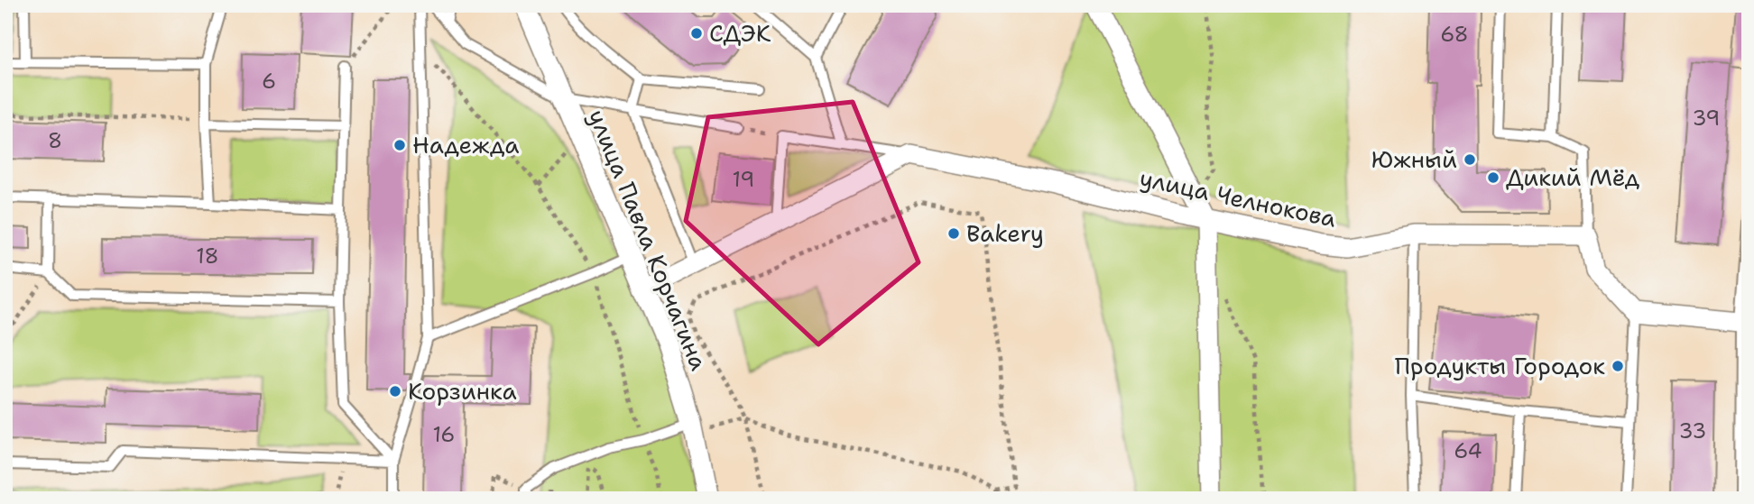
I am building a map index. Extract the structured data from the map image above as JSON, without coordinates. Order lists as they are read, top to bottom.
{
  "streets": {
    "street": ["улица Челнокова", "улица Павла Корчагина"]
  },
  "places": [
    "СДЭК",
    "Надежда",
    "Южный",
    "Дикий Мёд",
    "Bakery",
    "Продукты Городок",
    "Корзинка"
  ],
  "house_numbers": [
    "68",
    "6",
    "39",
    "8",
    "19",
    "18",
    "33",
    "16",
    "64"
  ]
}
